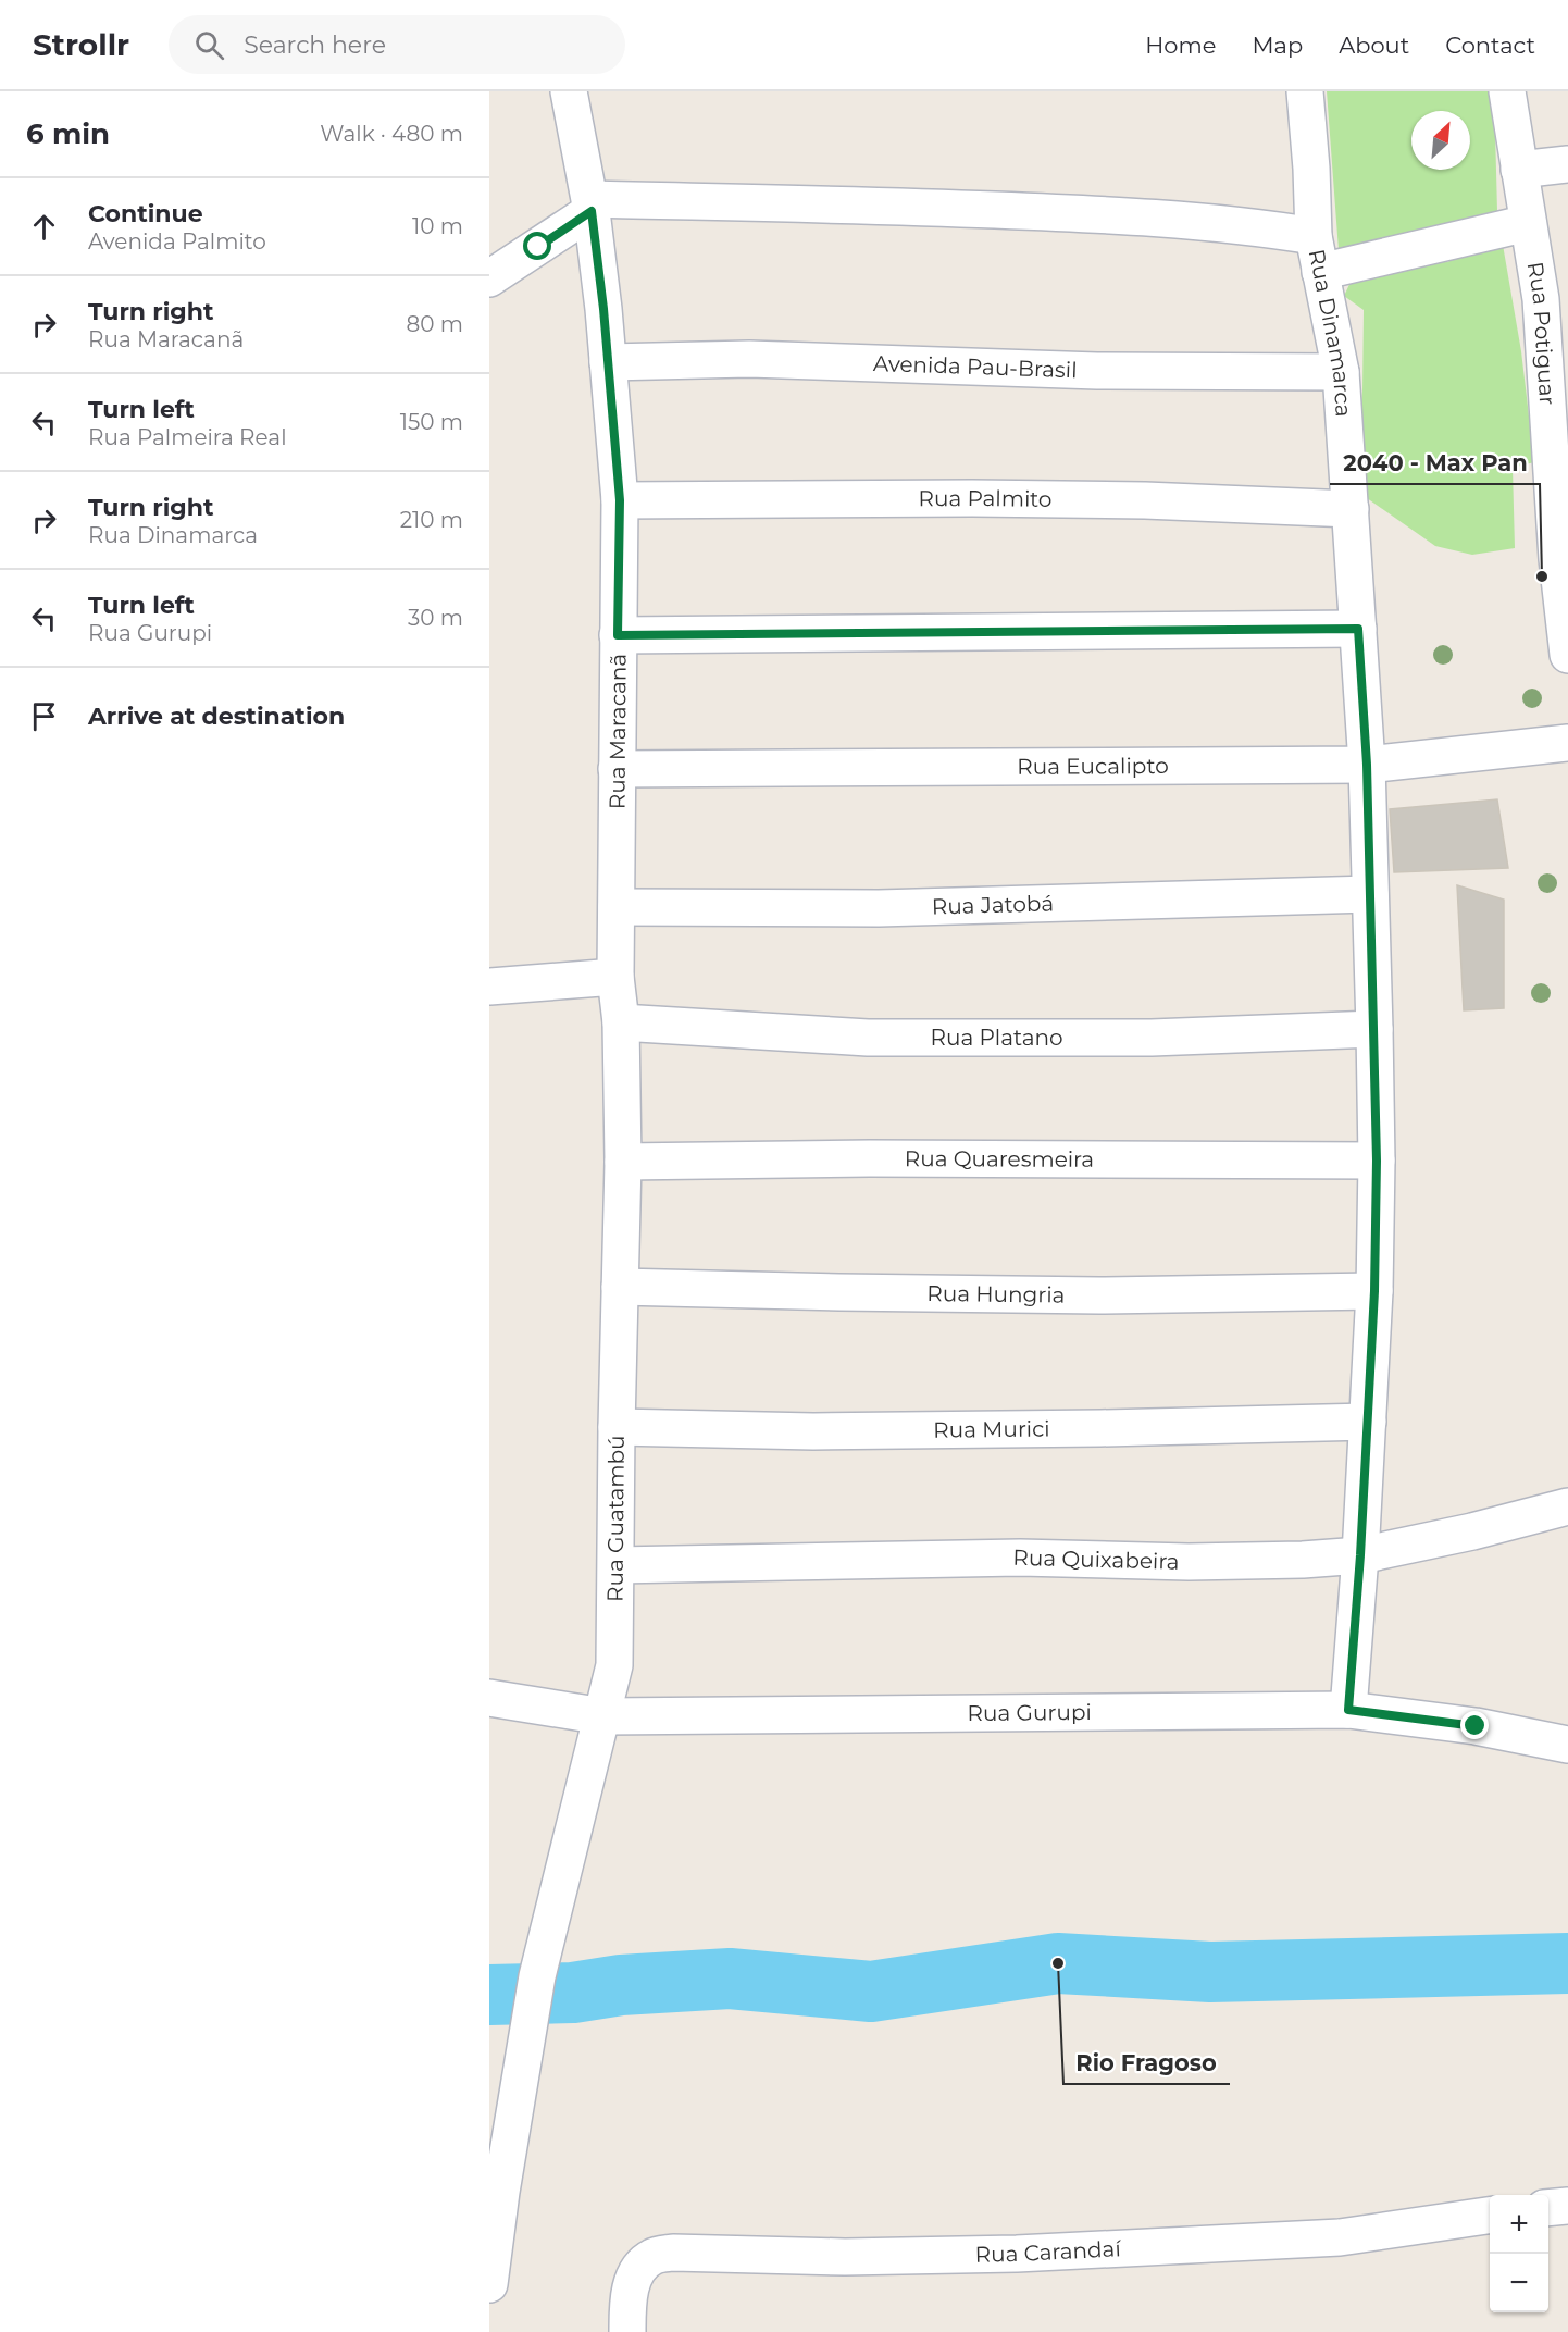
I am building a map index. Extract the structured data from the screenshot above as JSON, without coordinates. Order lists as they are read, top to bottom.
{
  "streets": {
    "street": [
      "Rua Dinamarca",
      "Rua Potiguar",
      "Avenida Pau-Brasil",
      "Rua Palmito",
      "Rua Maracanã",
      "Rua Eucalipto",
      "Rua Jatobá",
      "Rua Platano",
      "Rua Quaresmeira",
      "Rua Hungria",
      "Rua Murici",
      "Rua Guatambú",
      "Rua Quixabeira",
      "Rua Gurupi",
      "Rua Carandaí"
    ]
  },
  "crossings": [
    ["Rua Dinamarca", "Avenida Pau-Brasil"],
    ["Rua Dinamarca", "Rua Palmito"],
    ["Rua Dinamarca", "Rua Eucalipto"],
    ["Rua Dinamarca", "Rua Jatobá"],
    ["Rua Dinamarca", "Rua Platano"],
    ["Rua Dinamarca", "Rua Quaresmeira"],
    ["Rua Dinamarca", "Rua Hungria"],
    ["Rua Dinamarca", "Rua Murici"],
    ["Rua Dinamarca", "Rua Quixabeira"],
    ["Rua Dinamarca", "Rua Gurupi"],
    ["Avenida Pau-Brasil", "Rua Maracanã"],
    ["Rua Palmito", "Rua Maracanã"],
    ["Rua Maracanã", "Rua Eucalipto"],
    ["Rua Maracanã", "Rua Jatobá"],
    ["Rua Maracanã", "Rua Platano"],
    ["Rua Maracanã", "Rua Guatambú"],
    ["Rua Platano", "Rua Guatambú"],
    ["Rua Quaresmeira", "Rua Guatambú"],
    ["Rua Hungria", "Rua Guatambú"],
    ["Rua Murici", "Rua Guatambú"],
    ["Rua Guatambú", "Rua Quixabeira"],
    ["Rua Guatambú", "Rua Gurupi"]
  ],
  "places": ["2040 - Max Pan", "Rio Fragoso"],
  "north": "top right",
  "page": {
    "header": "Strollr",
    "search": "Search here",
    "nav": [
      "Home",
      "Map",
      "About",
      "Contact"
    ],
    "heading": ["6 min", "Walk · 480 m"],
    "list": [
      ["Continue", "Avenida Palmito", "10 m"],
      ["Turn right", "Rua Maracanã", "80 m"],
      ["Turn left", "Rua Palmeira Real", "150 m"],
      ["Turn right", "Rua Dinamarca", "210 m"],
      ["Turn left", "Rua Gurupi", "30 m"],
      "Arrive at destination"
    ],
    "map_buttons": ["+", "−"]
  }
}
